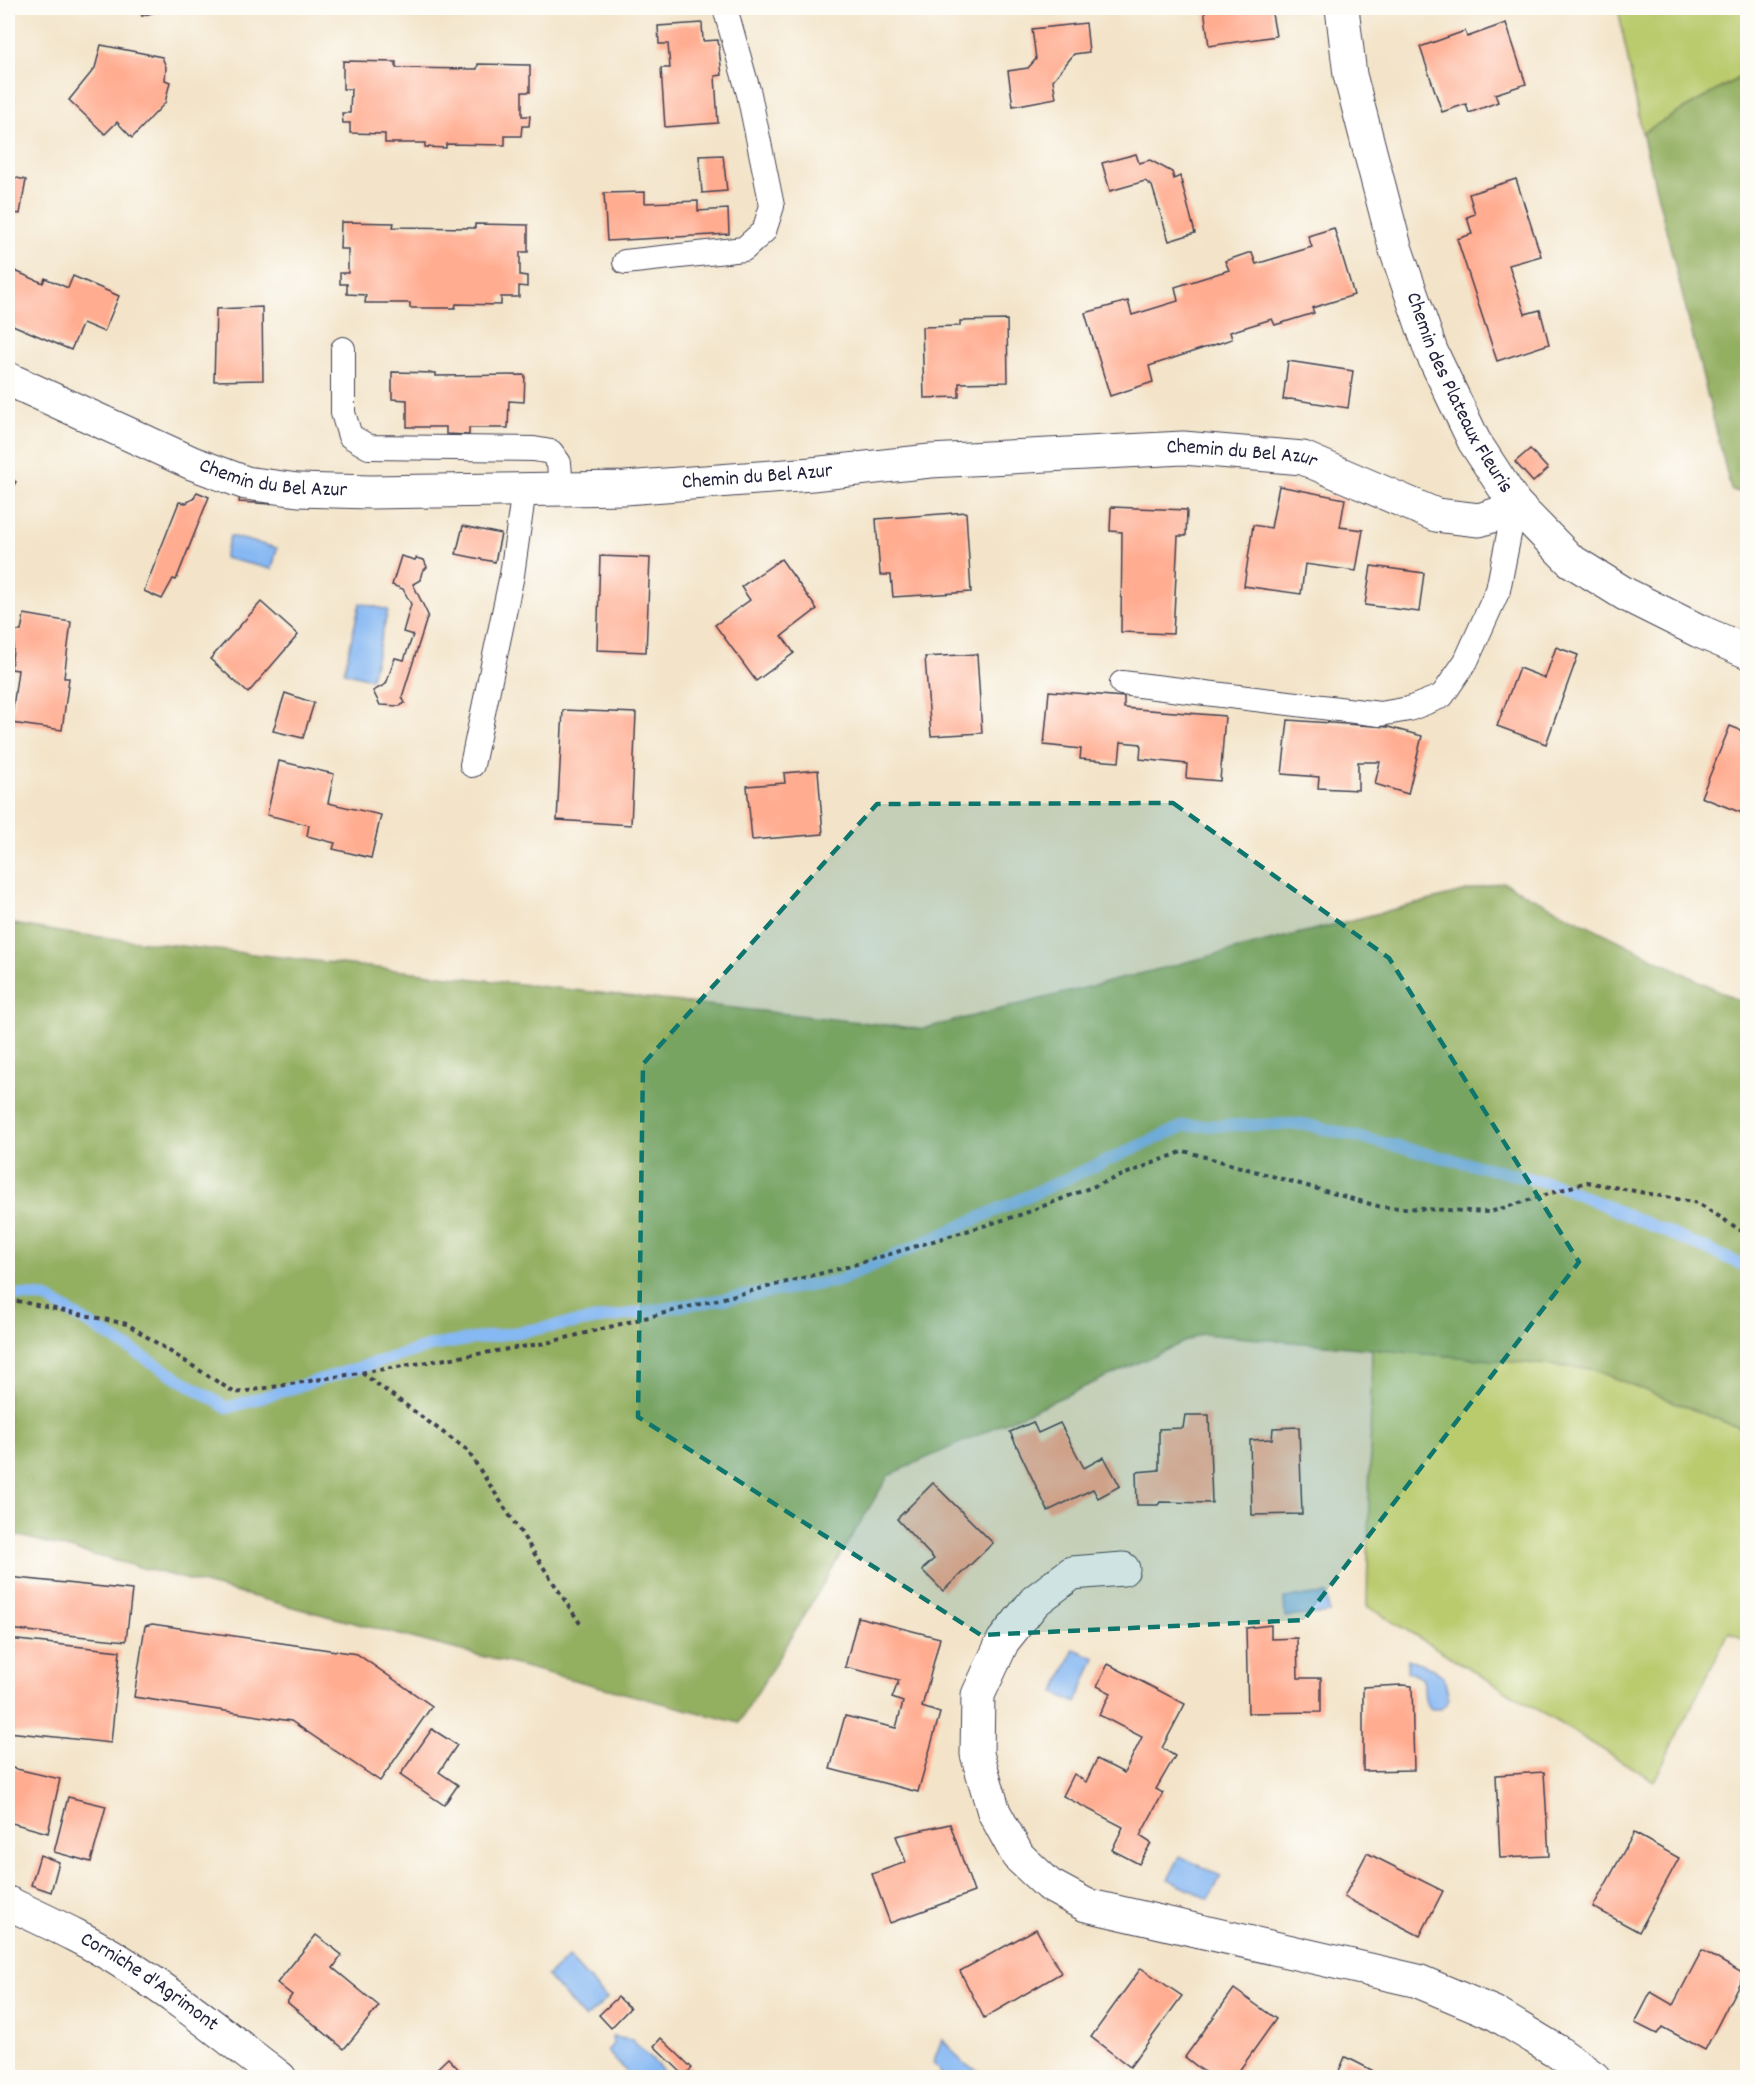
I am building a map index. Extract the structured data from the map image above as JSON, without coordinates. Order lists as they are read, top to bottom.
{
  "streets": {
    "street": ["Chemin des Plateaux Fleuris", "Chemin du Bel Azur", "Corniche d'Agrimont"]
  },
  "crossings": [
    ["Chemin des Plateaux Fleuris", "Chemin du Bel Azur"]
  ]
}
